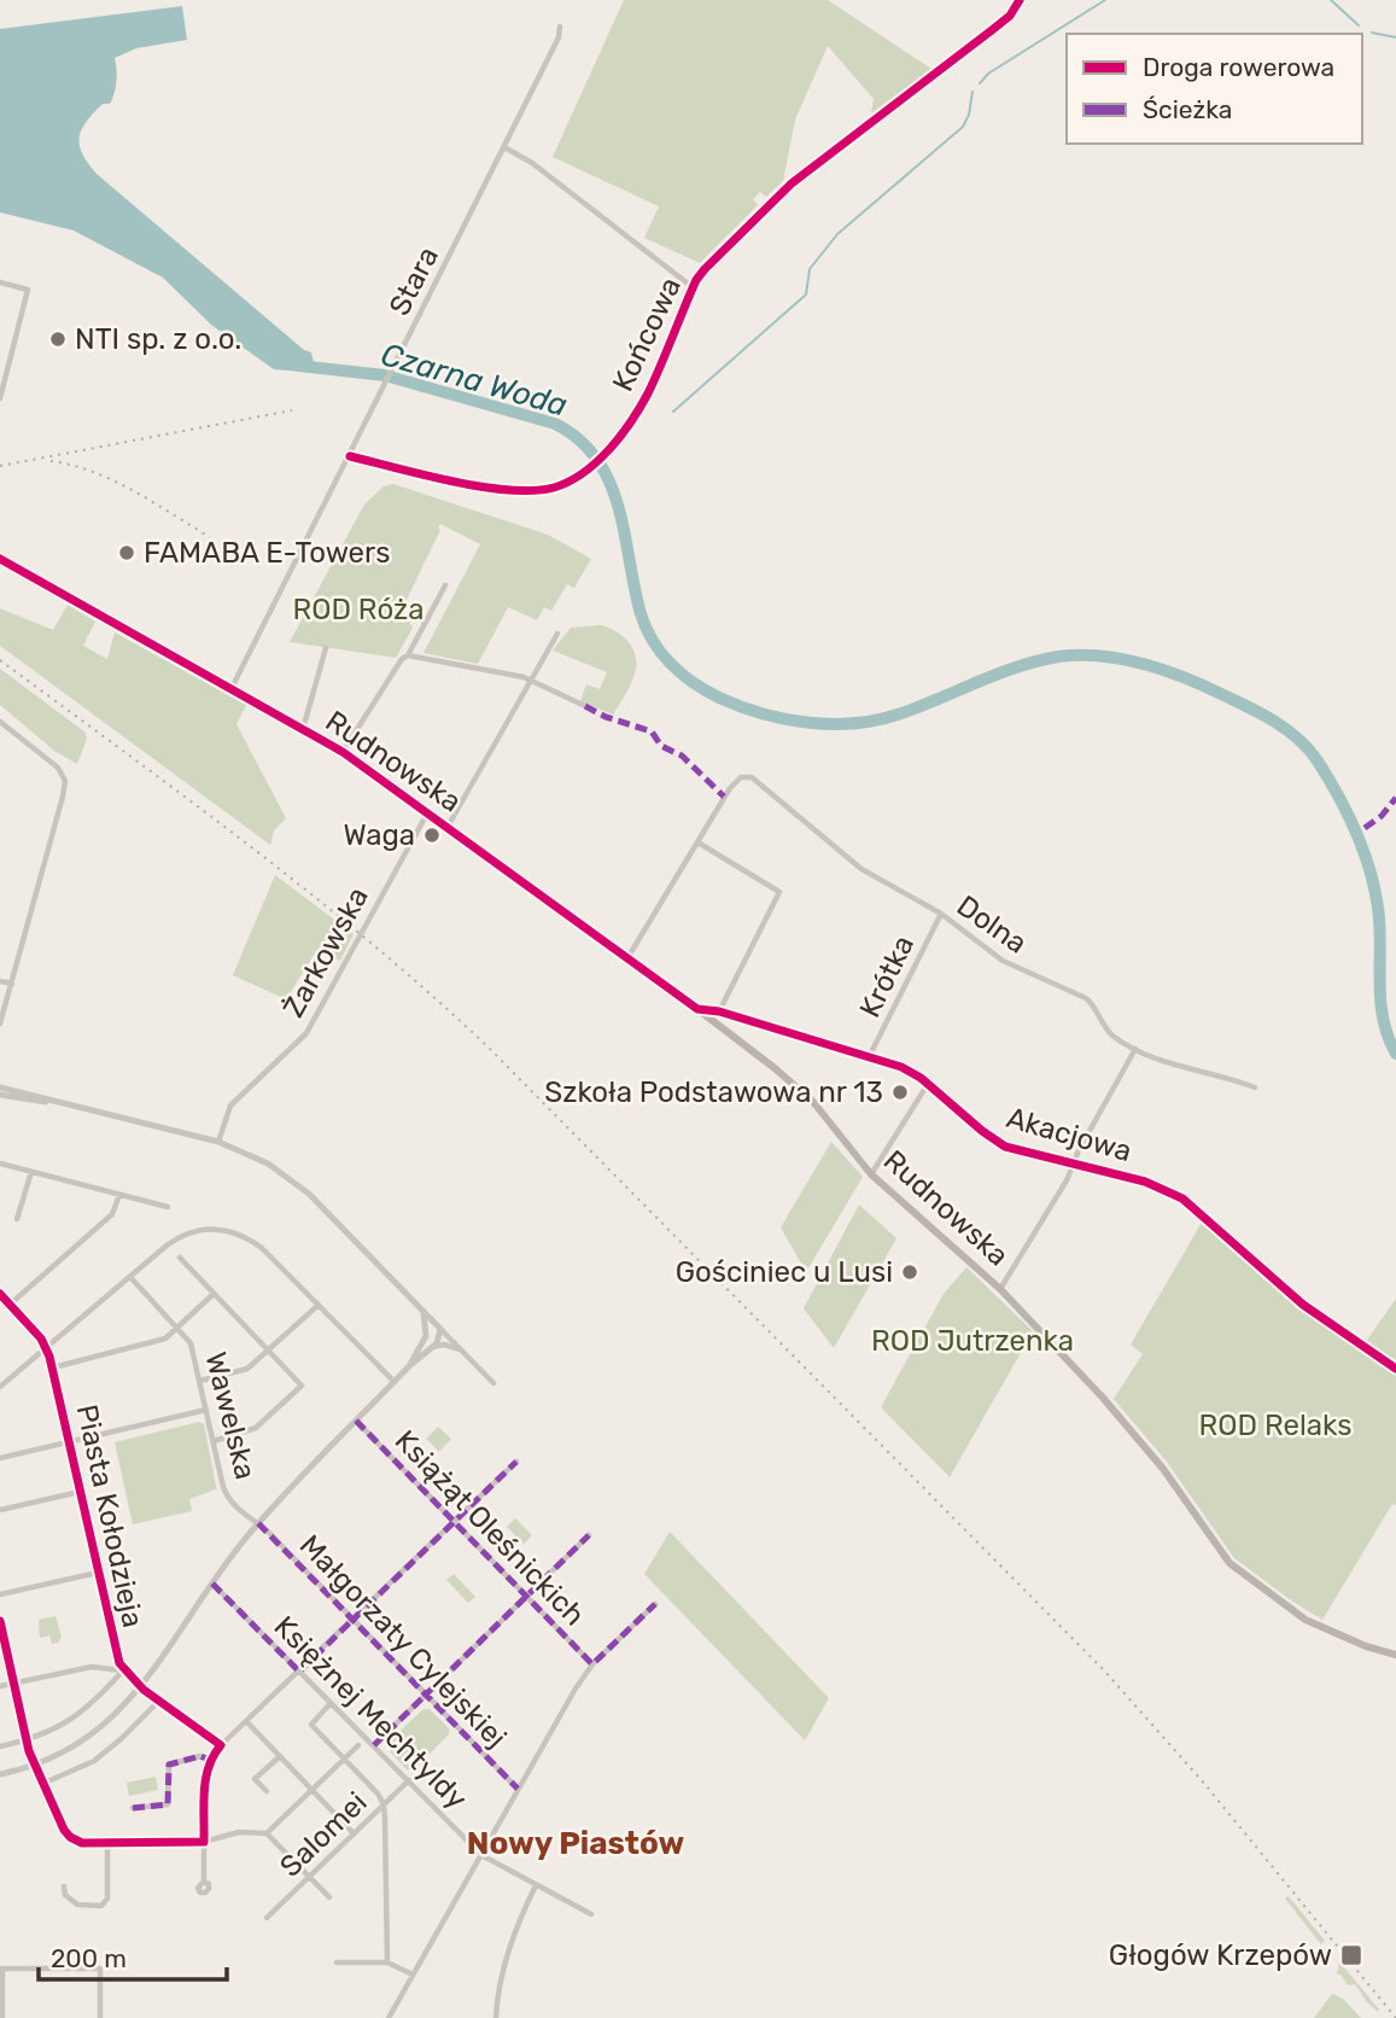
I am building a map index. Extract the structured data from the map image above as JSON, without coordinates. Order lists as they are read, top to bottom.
{
  "streets": {
    "main road": ["Rudnowska"],
    "street": [
      "Stara",
      "Końcowa",
      "Dolna",
      "Żarkowska",
      "Krótka",
      "Akacjowa",
      "Wawelska",
      "Piasta Kołodzieja",
      "Książąt Oleśnickich",
      "Małgorzaty Cylejskiej",
      "Księżnej Mechtyldy",
      "Salomei"
    ]
  },
  "crossings": [
    ["Stara", "Końcowa"],
    ["Stara", "Rudnowska"],
    ["Rudnowska", "Żarkowska"],
    ["Rudnowska", "Akacjowa"],
    ["Dolna", "Krótka"],
    ["Krótka", "Akacjowa"],
    ["Wawelska", "Małgorzaty Cylejskiej"],
    ["Księżnej Mechtyldy", "Salomei"]
  ],
  "districts": ["Nowy Piastów"],
  "water": ["Czarna Woda"],
  "parks": ["ROD Róża", "ROD Jutrzenka", "ROD Relaks"],
  "places": {
    "other": [
      "NTI sp. z o.o.",
      "FAMABA E-Towers",
      "Waga",
      "Szkoła Podstawowa nr 13",
      "Gościniec u Lusi"
    ],
    "transit": ["Głogów Krzepów"]
  },
  "legend": ["Droga rowerowa", "Ścieżka"],
  "scale_bar": "200 m"
}
